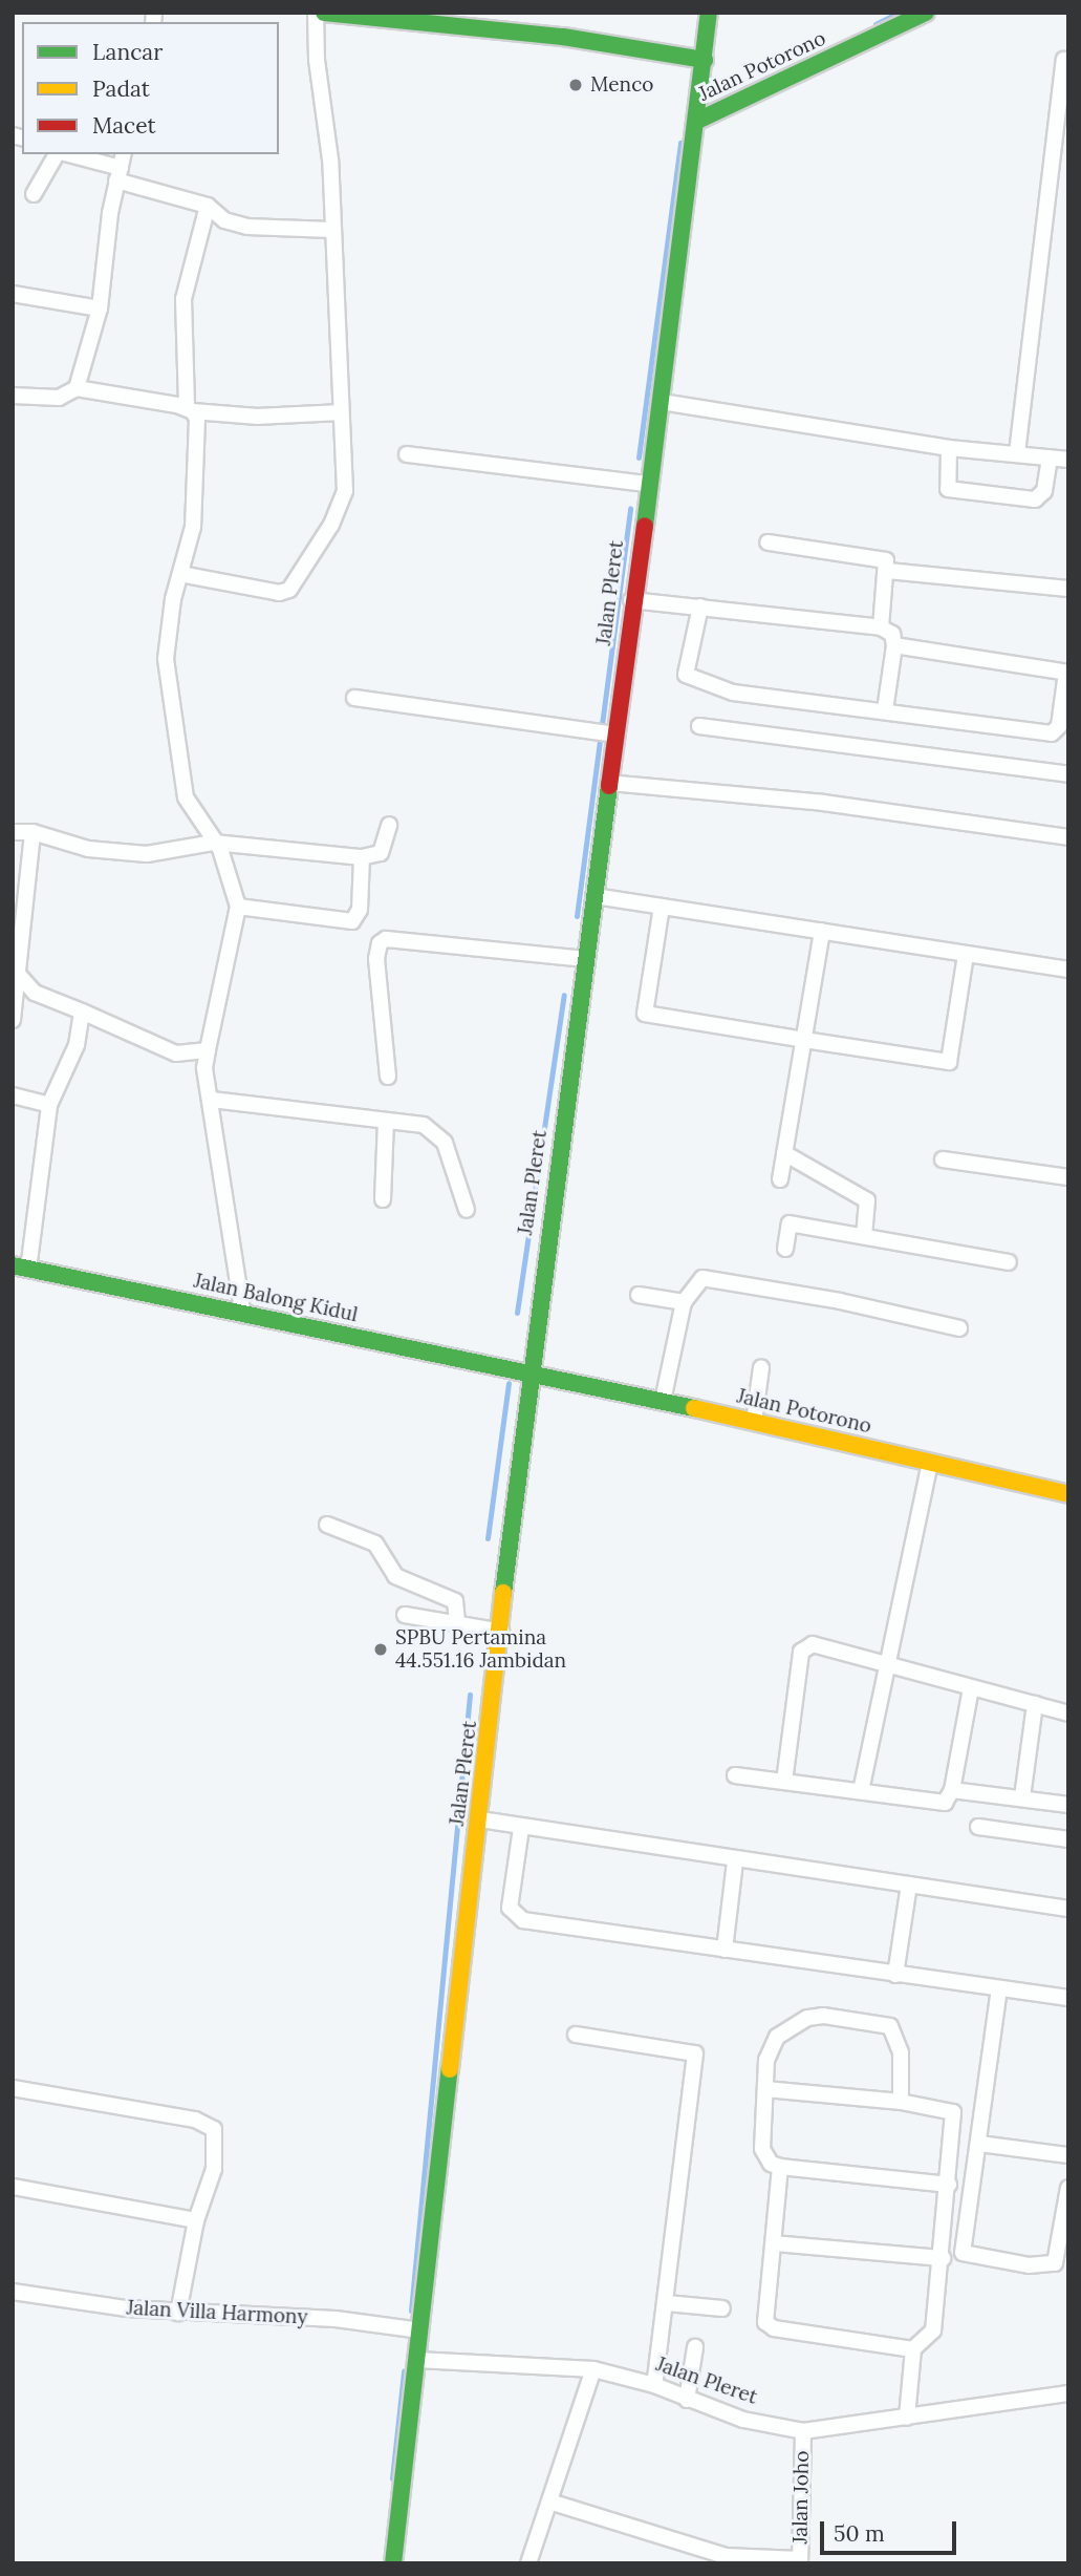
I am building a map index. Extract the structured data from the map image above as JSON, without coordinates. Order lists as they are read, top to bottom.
{
  "streets": {
    "main road": ["Jalan Potorono", "Jalan Pleret", "Jalan Balong Kidul"],
    "street": ["Jalan Villa Harmony", "Jalan Joho"]
  },
  "crossings": [
    ["Jalan Potorono", "Jalan Pleret"],
    ["Jalan Potorono", "Jalan Balong Kidul"],
    ["Jalan Pleret", "Jalan Balong Kidul"],
    ["Jalan Pleret", "Jalan Villa Harmony"],
    ["Jalan Pleret", "Jalan Joho"]
  ],
  "places": ["Menco", "SPBU Pertamina 44.551.16 Jambidan"],
  "legend": ["Lancar", "Padat", "Macet"],
  "scale_bar": "50 m"
}
